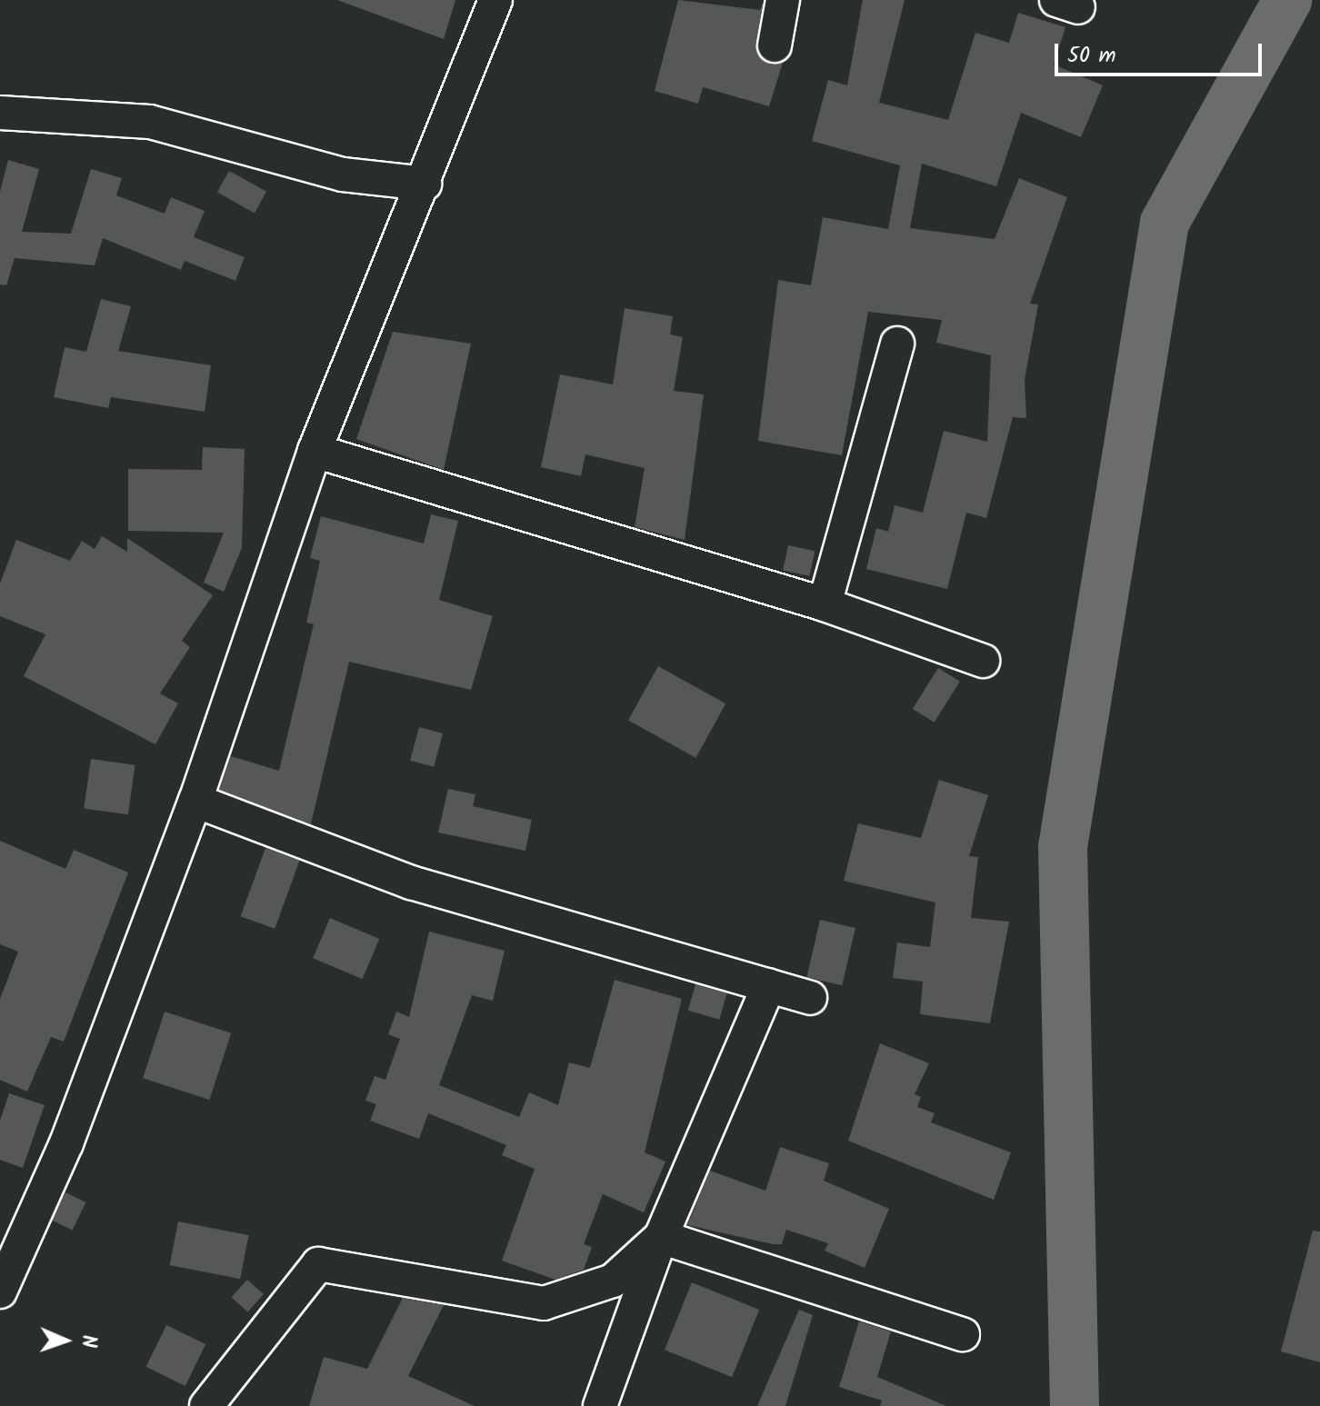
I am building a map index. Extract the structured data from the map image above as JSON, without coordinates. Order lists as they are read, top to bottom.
{
  "scale_bar": "50 m",
  "north": "right"
}
